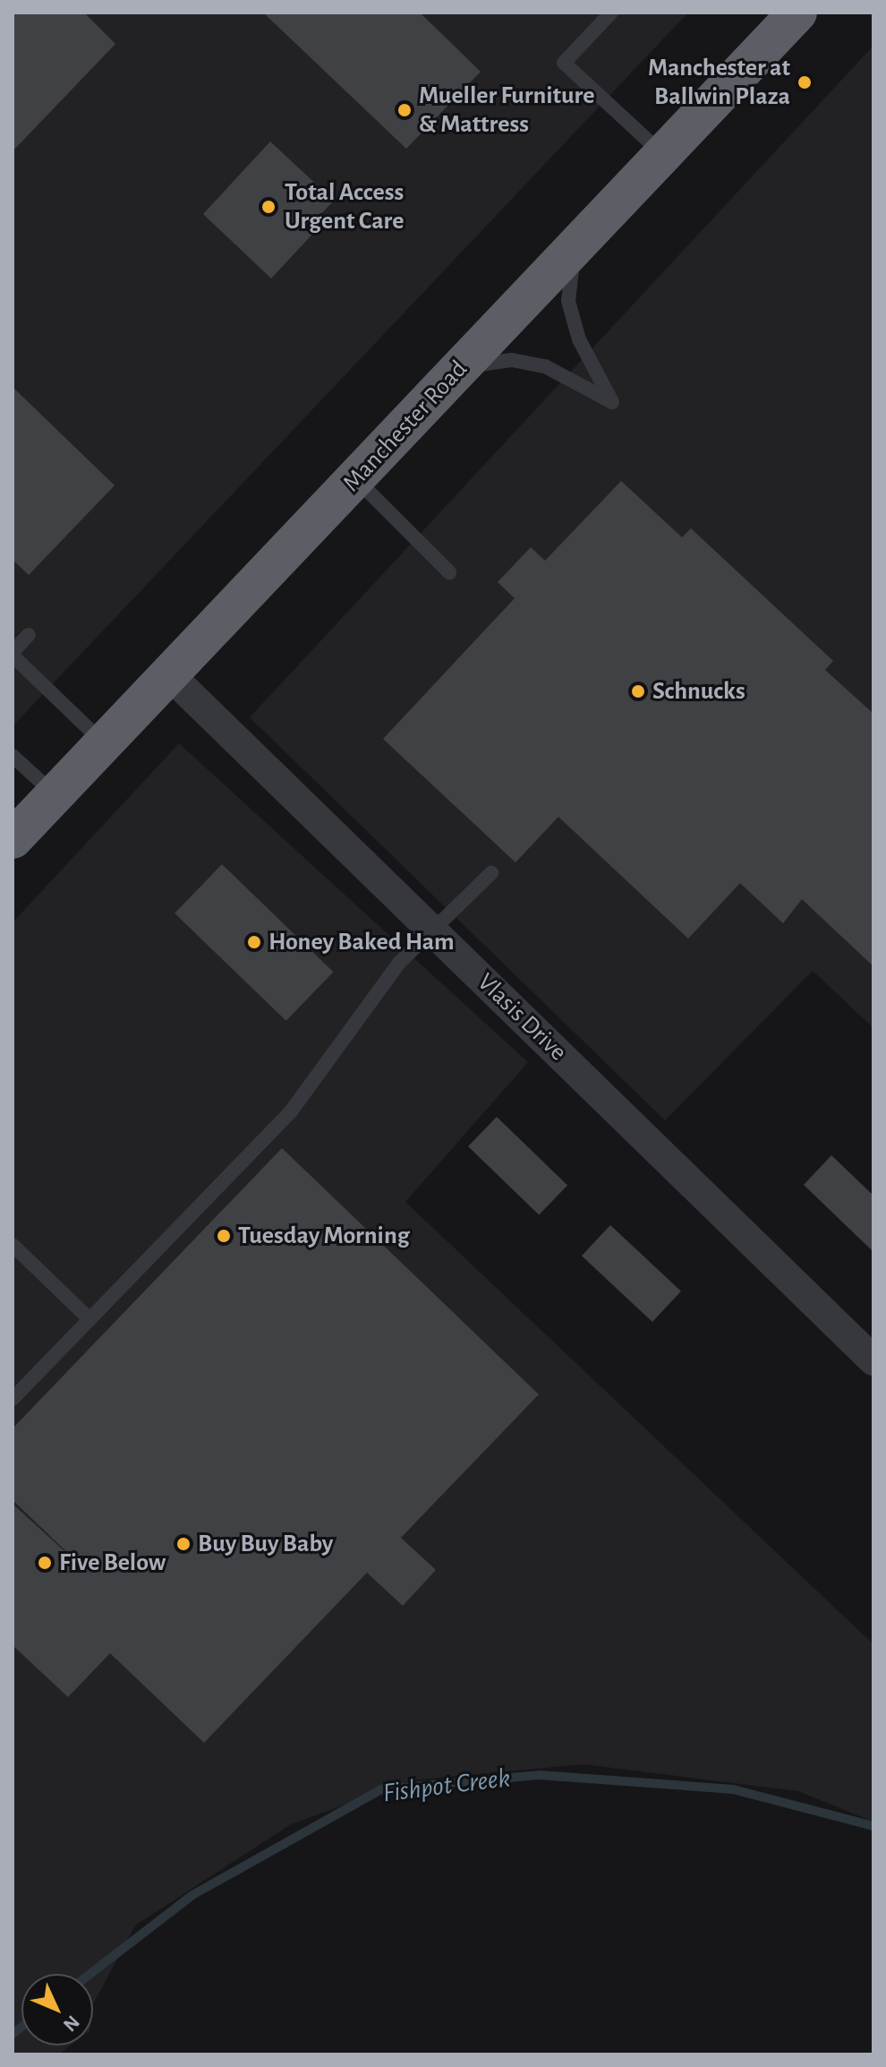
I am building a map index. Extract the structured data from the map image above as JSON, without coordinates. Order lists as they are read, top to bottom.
{
  "streets": {
    "highway": ["Manchester Road"],
    "street": ["Vlasis Drive"]
  },
  "crossings": [
    ["Manchester Road", "Vlasis Drive"]
  ],
  "water": ["Fishpot Creek"],
  "places": [
    "Manchester at Ballwin Plaza",
    "Mueller Furniture & Mattress",
    "Total Access Urgent Care",
    "Schnucks",
    "Honey Baked Ham",
    "Tuesday Morning",
    "Buy Buy Baby",
    "Five Below"
  ],
  "north": "bottom right"
}
